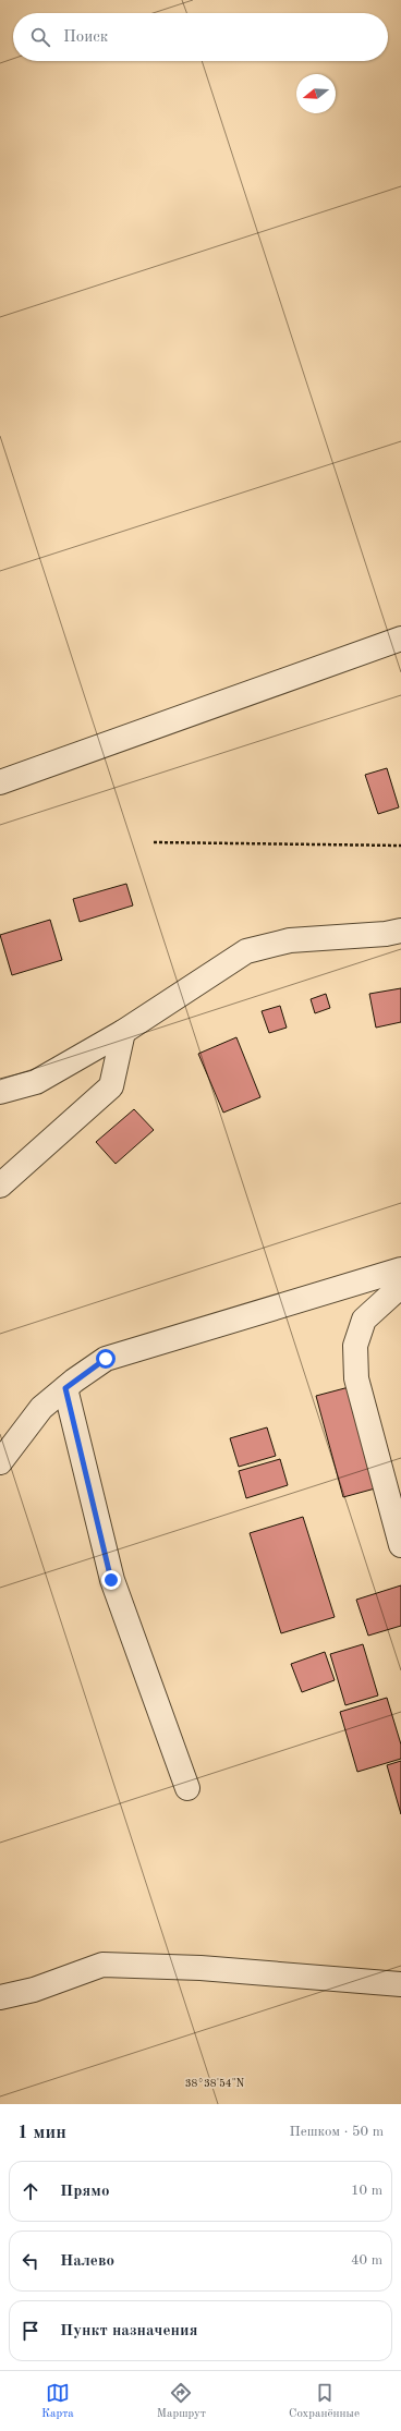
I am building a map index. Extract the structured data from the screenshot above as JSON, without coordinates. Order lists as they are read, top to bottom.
{
  "north": "left",
  "page": {
    "search": "Поиск",
    "heading": ["1 мин", "Пешком · 50 m"],
    "list": [
      ["Прямо", "10 m"],
      ["Налево", "40 m"],
      "Пункт назначения"
    ],
    "nav": ["Карта", "Маршрут", "Сохранённые"]
  },
  "coordinates": ["38°38'54\"N"]
}
